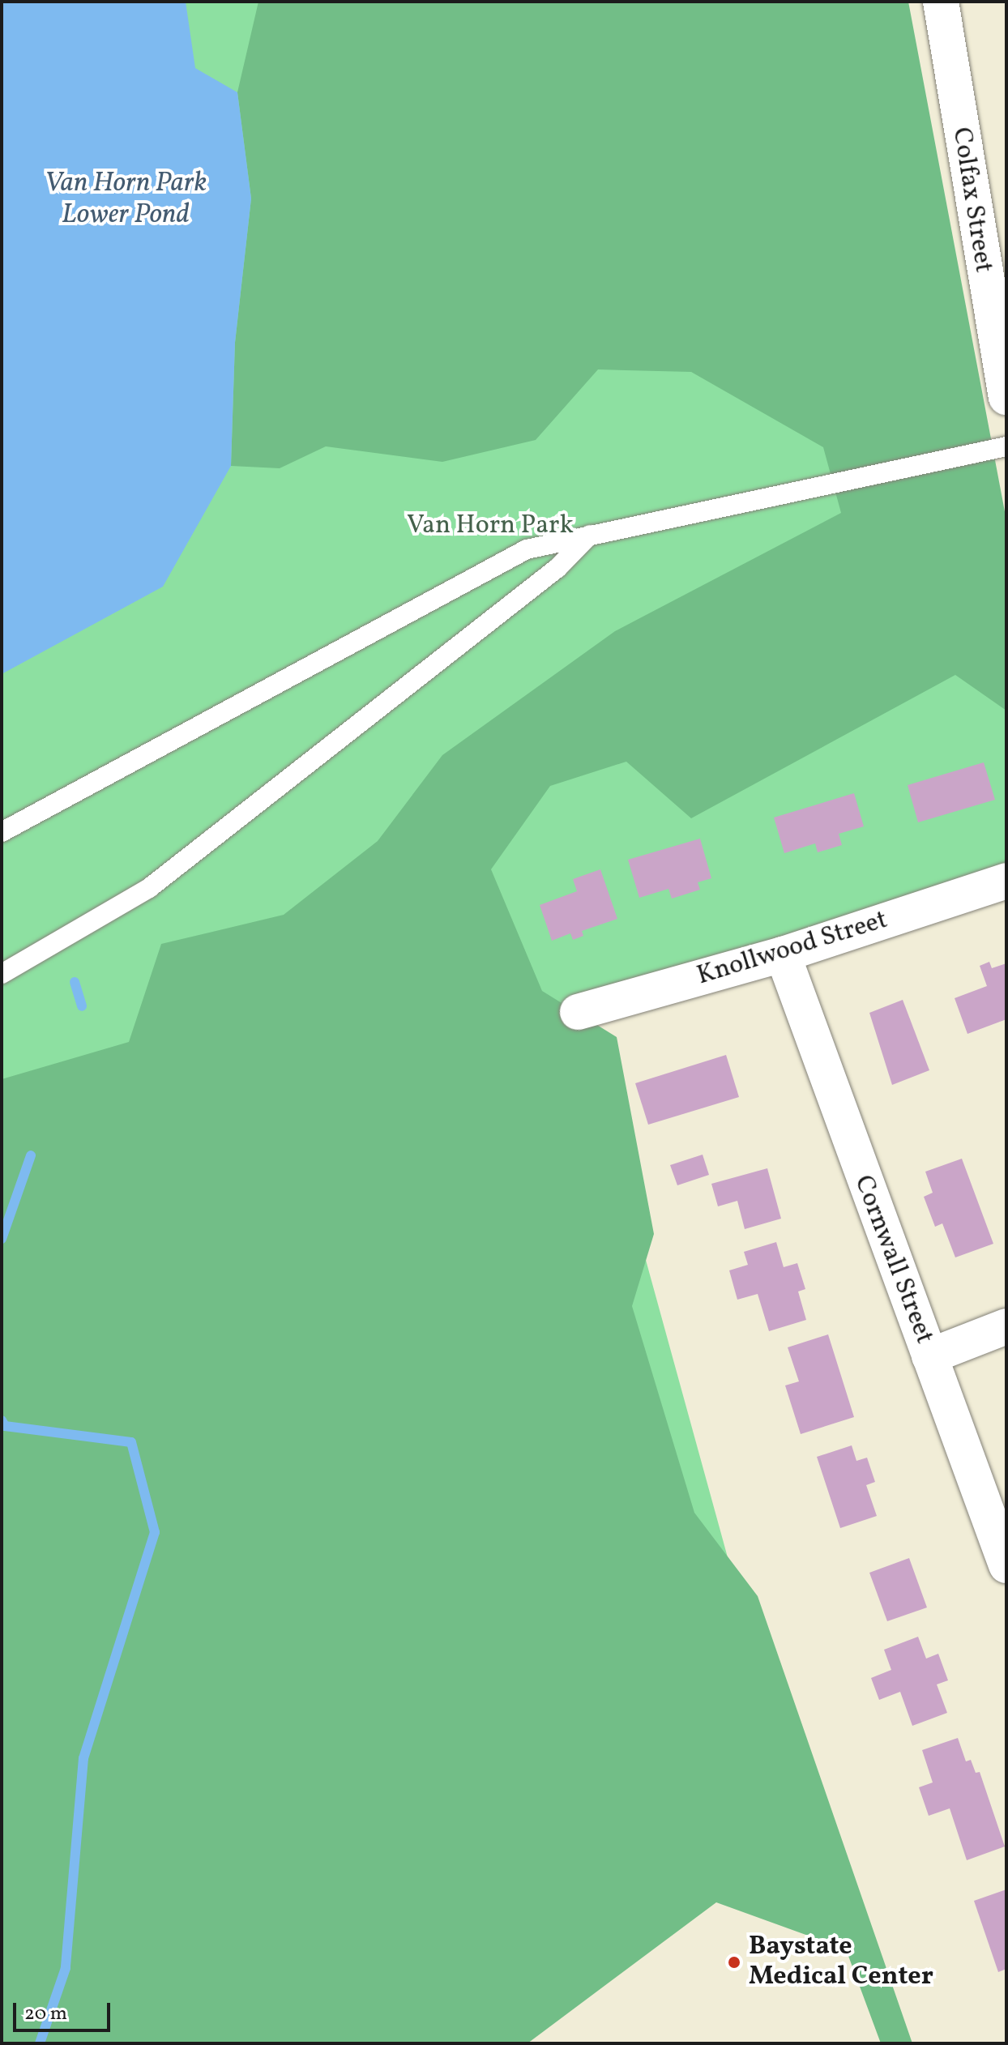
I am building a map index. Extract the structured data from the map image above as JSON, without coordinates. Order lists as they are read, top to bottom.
{
  "streets": {
    "street": ["Colfax Street", "Knollwood Street", "Cornwall Street"]
  },
  "crossings": [
    ["Knollwood Street", "Cornwall Street"]
  ],
  "water": ["Van Horn Park Lower Pond"],
  "parks": ["Van Horn Park"],
  "places": ["Baystate Medical Center"],
  "scale_bar": "20 m"
}
